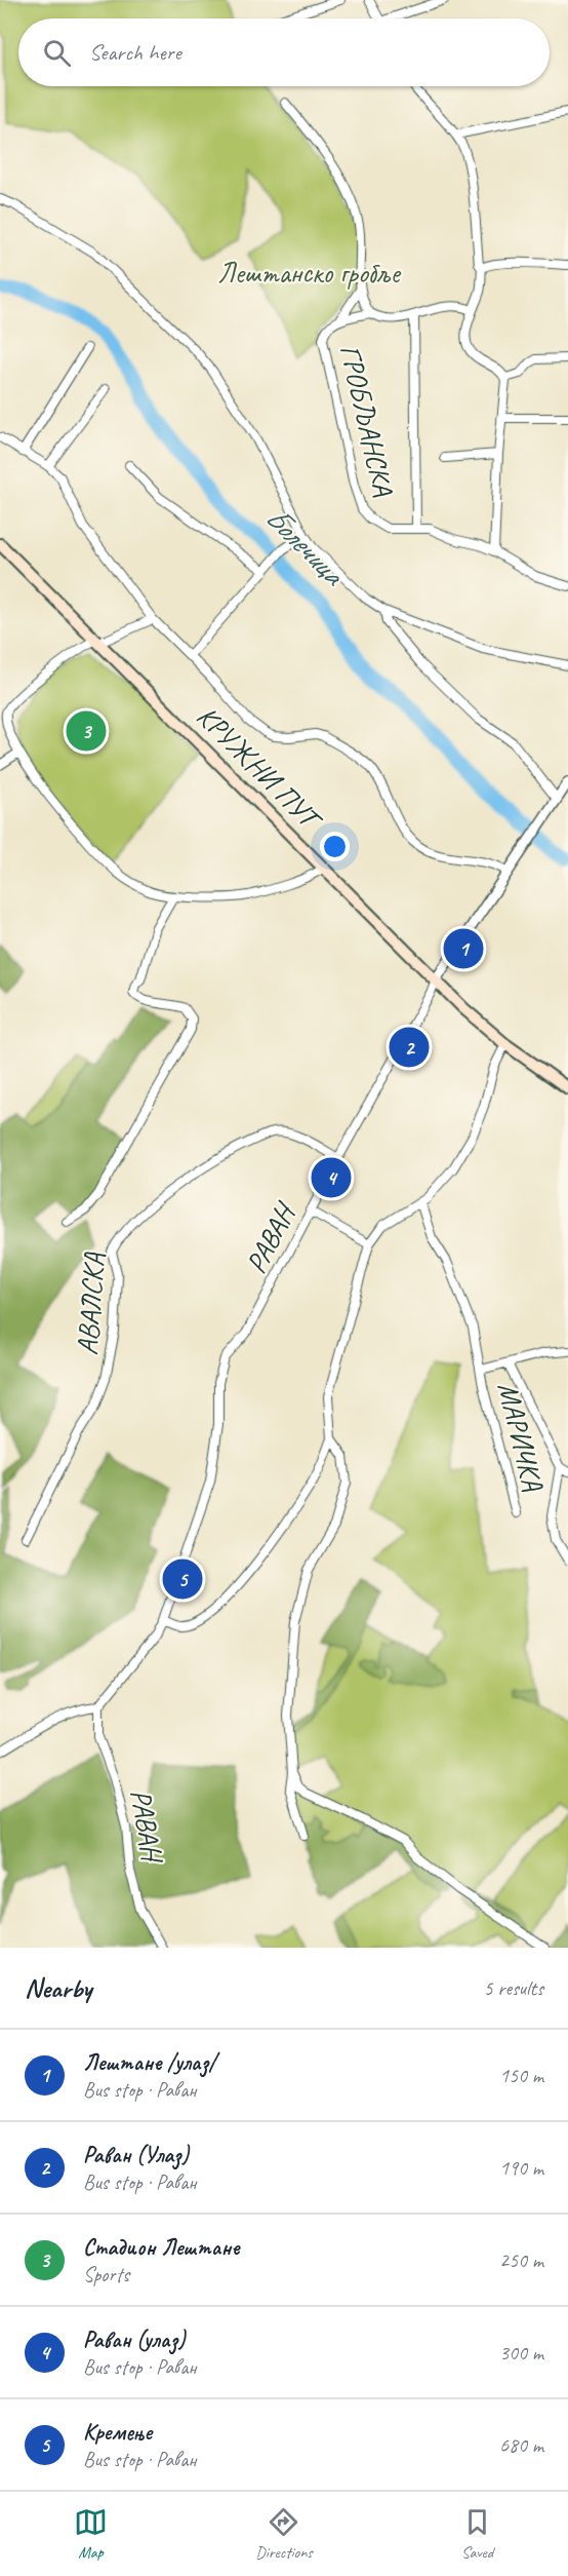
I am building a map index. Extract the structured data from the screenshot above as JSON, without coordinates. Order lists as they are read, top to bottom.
{
  "streets": {
    "main road": ["КРУЖНИ ПУТ"],
    "street": [
      "ГРОБЉАНСКА",
      "РАВАН",
      "АВАЛСКА",
      "МАРИЧКА"
    ]
  },
  "crossings": [
    ["КРУЖНИ ПУТ", "РАВАН"],
    ["РАВАН", "АВАЛСКА"]
  ],
  "water": ["Болечица"],
  "parks": ["Лештанско гробље"],
  "page": {
    "search": "Search here",
    "pins": [
      "3",
      "1",
      "2",
      "4",
      "5"
    ],
    "heading": ["Nearby", "5 results"],
    "list": [
      {
        "mark": "1",
        "name": "Лештане /улаз/",
        "note": "Bus stop · Раван",
        "value": "150 m"
      },
      {
        "mark": "2",
        "name": "Раван (Улаз)",
        "note": "Bus stop · Раван",
        "value": "190 m"
      },
      {
        "mark": "3",
        "name": "Стадион Лештане",
        "note": "Sports",
        "value": "250 m"
      },
      {
        "mark": "4",
        "name": "Раван (улаз)",
        "note": "Bus stop · Раван",
        "value": "300 m"
      },
      {
        "mark": "5",
        "name": "Кремење",
        "note": "Bus stop · Раван",
        "value": "680 m"
      }
    ],
    "nav": ["Map", "Directions", "Saved"]
  }
}
